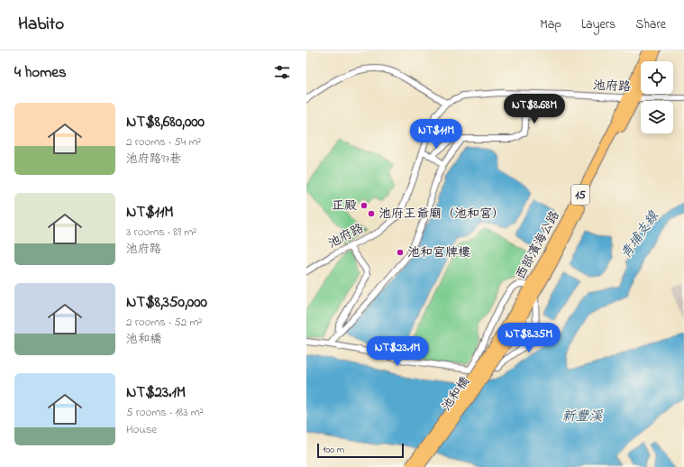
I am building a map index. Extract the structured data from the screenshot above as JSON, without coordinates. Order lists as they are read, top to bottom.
{
  "streets": {
    "main road": ["15", "西部濱海公路", "池和橋"],
    "street": ["池府路"]
  },
  "crossings": [
    ["池府路", "西部濱海公路"],
    ["西部濱海公路", "池和橋"]
  ],
  "water": ["青埔支線", "新豐溪"],
  "places": ["正殿", "池府王爺廟（池和宮）", "池和宫牌樓"],
  "scale_bar": "100 m",
  "page": {
    "header": "Habito",
    "nav": ["Map", "Layers", "Share"],
    "heading": "4 homes",
    "list": [
      {
        "name": "NT$8,680,000",
        "note": "2 rooms · 54 m² · 池府路97巷"
      },
      {
        "name": "NT$11M",
        "note": "3 rooms · 89 m² · 池府路"
      },
      {
        "name": "NT$8,350,000",
        "note": "2 rooms · 52 m² · 池和橋"
      },
      {
        "name": "NT$23.1M",
        "note": "5 rooms · 183 m² · House"
      }
    ],
    "price": [
      "NT$8.68M",
      "NT$11M",
      "NT$8.35M",
      "NT$23.1M"
    ],
    "scale": "100 m"
  }
}
